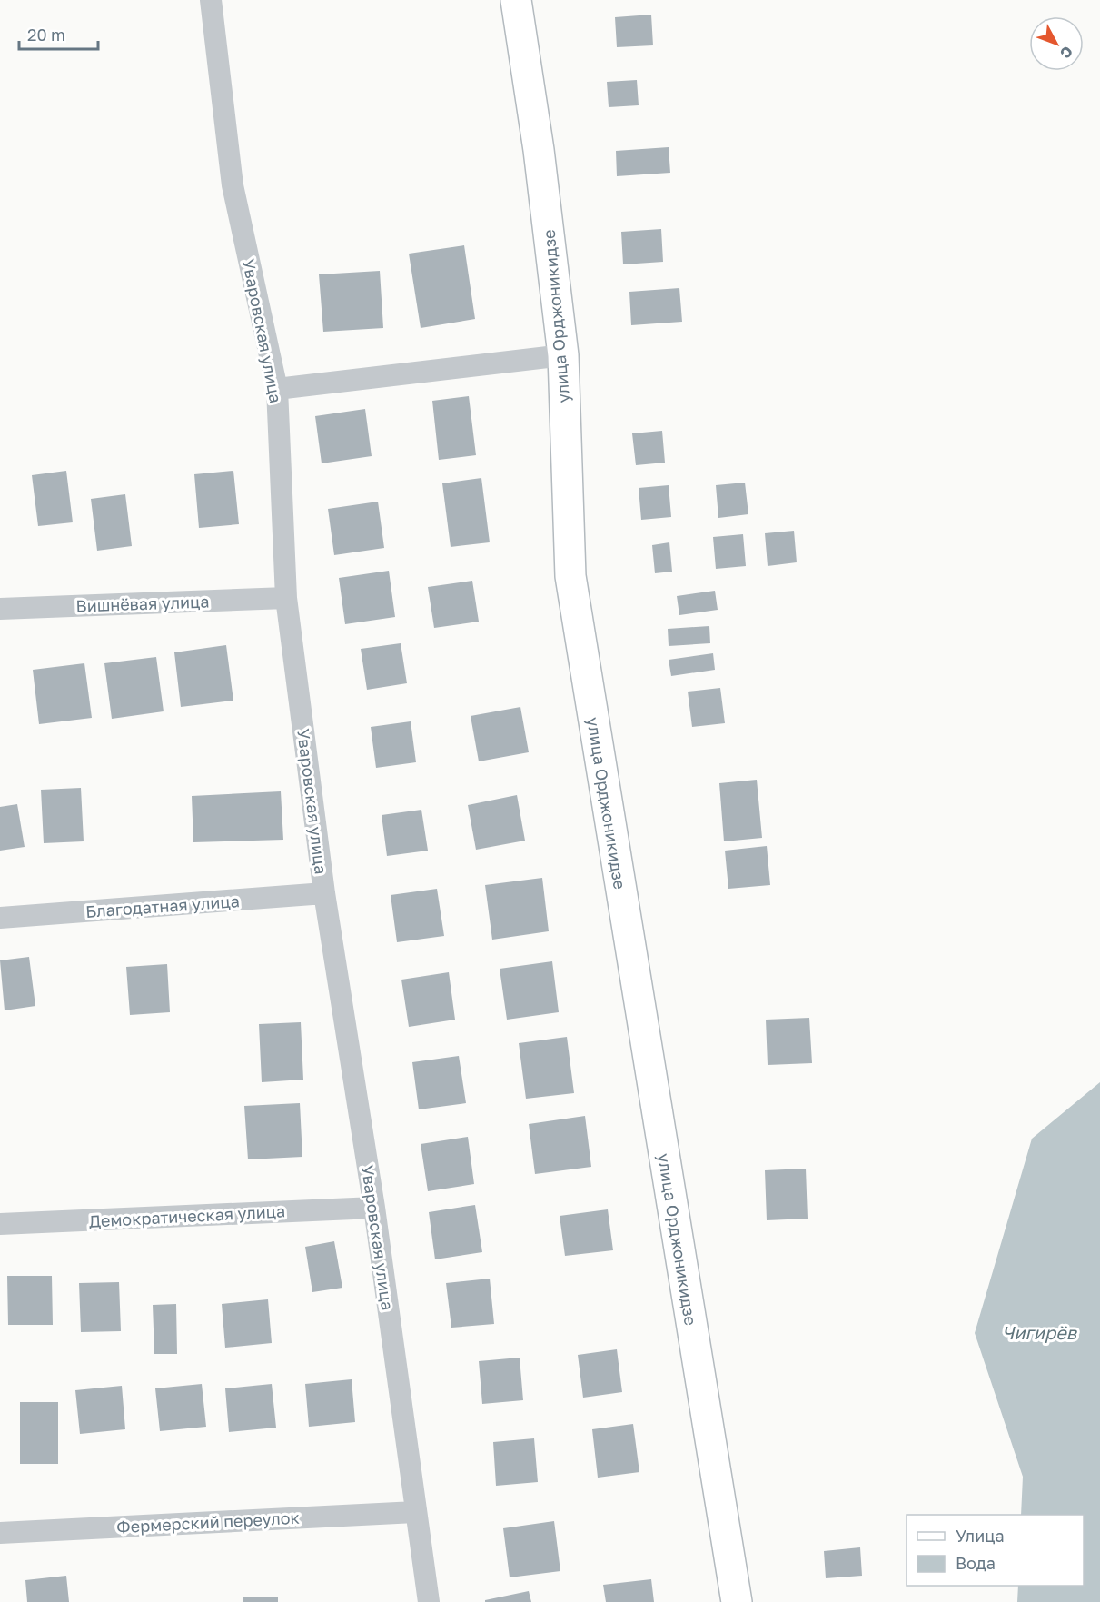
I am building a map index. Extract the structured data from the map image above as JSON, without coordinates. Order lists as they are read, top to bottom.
{
  "streets": {
    "street": [
      "улица Орджоникидзе",
      "Уваровская улица",
      "Вишнёвая улица",
      "Благодатная улица",
      "Демократическая улица",
      "Фермерский переулок"
    ]
  },
  "crossings": [
    ["Уваровская улица", "Вишнёвая улица"],
    ["Уваровская улица", "Благодатная улица"],
    ["Уваровская улица", "Демократическая улица"],
    ["Уваровская улица", "Фермерский переулок"]
  ],
  "water": ["Чигирёв"],
  "legend": ["Улица", "Вода"],
  "scale_bar": "20 m",
  "north": "bottom right"
}
